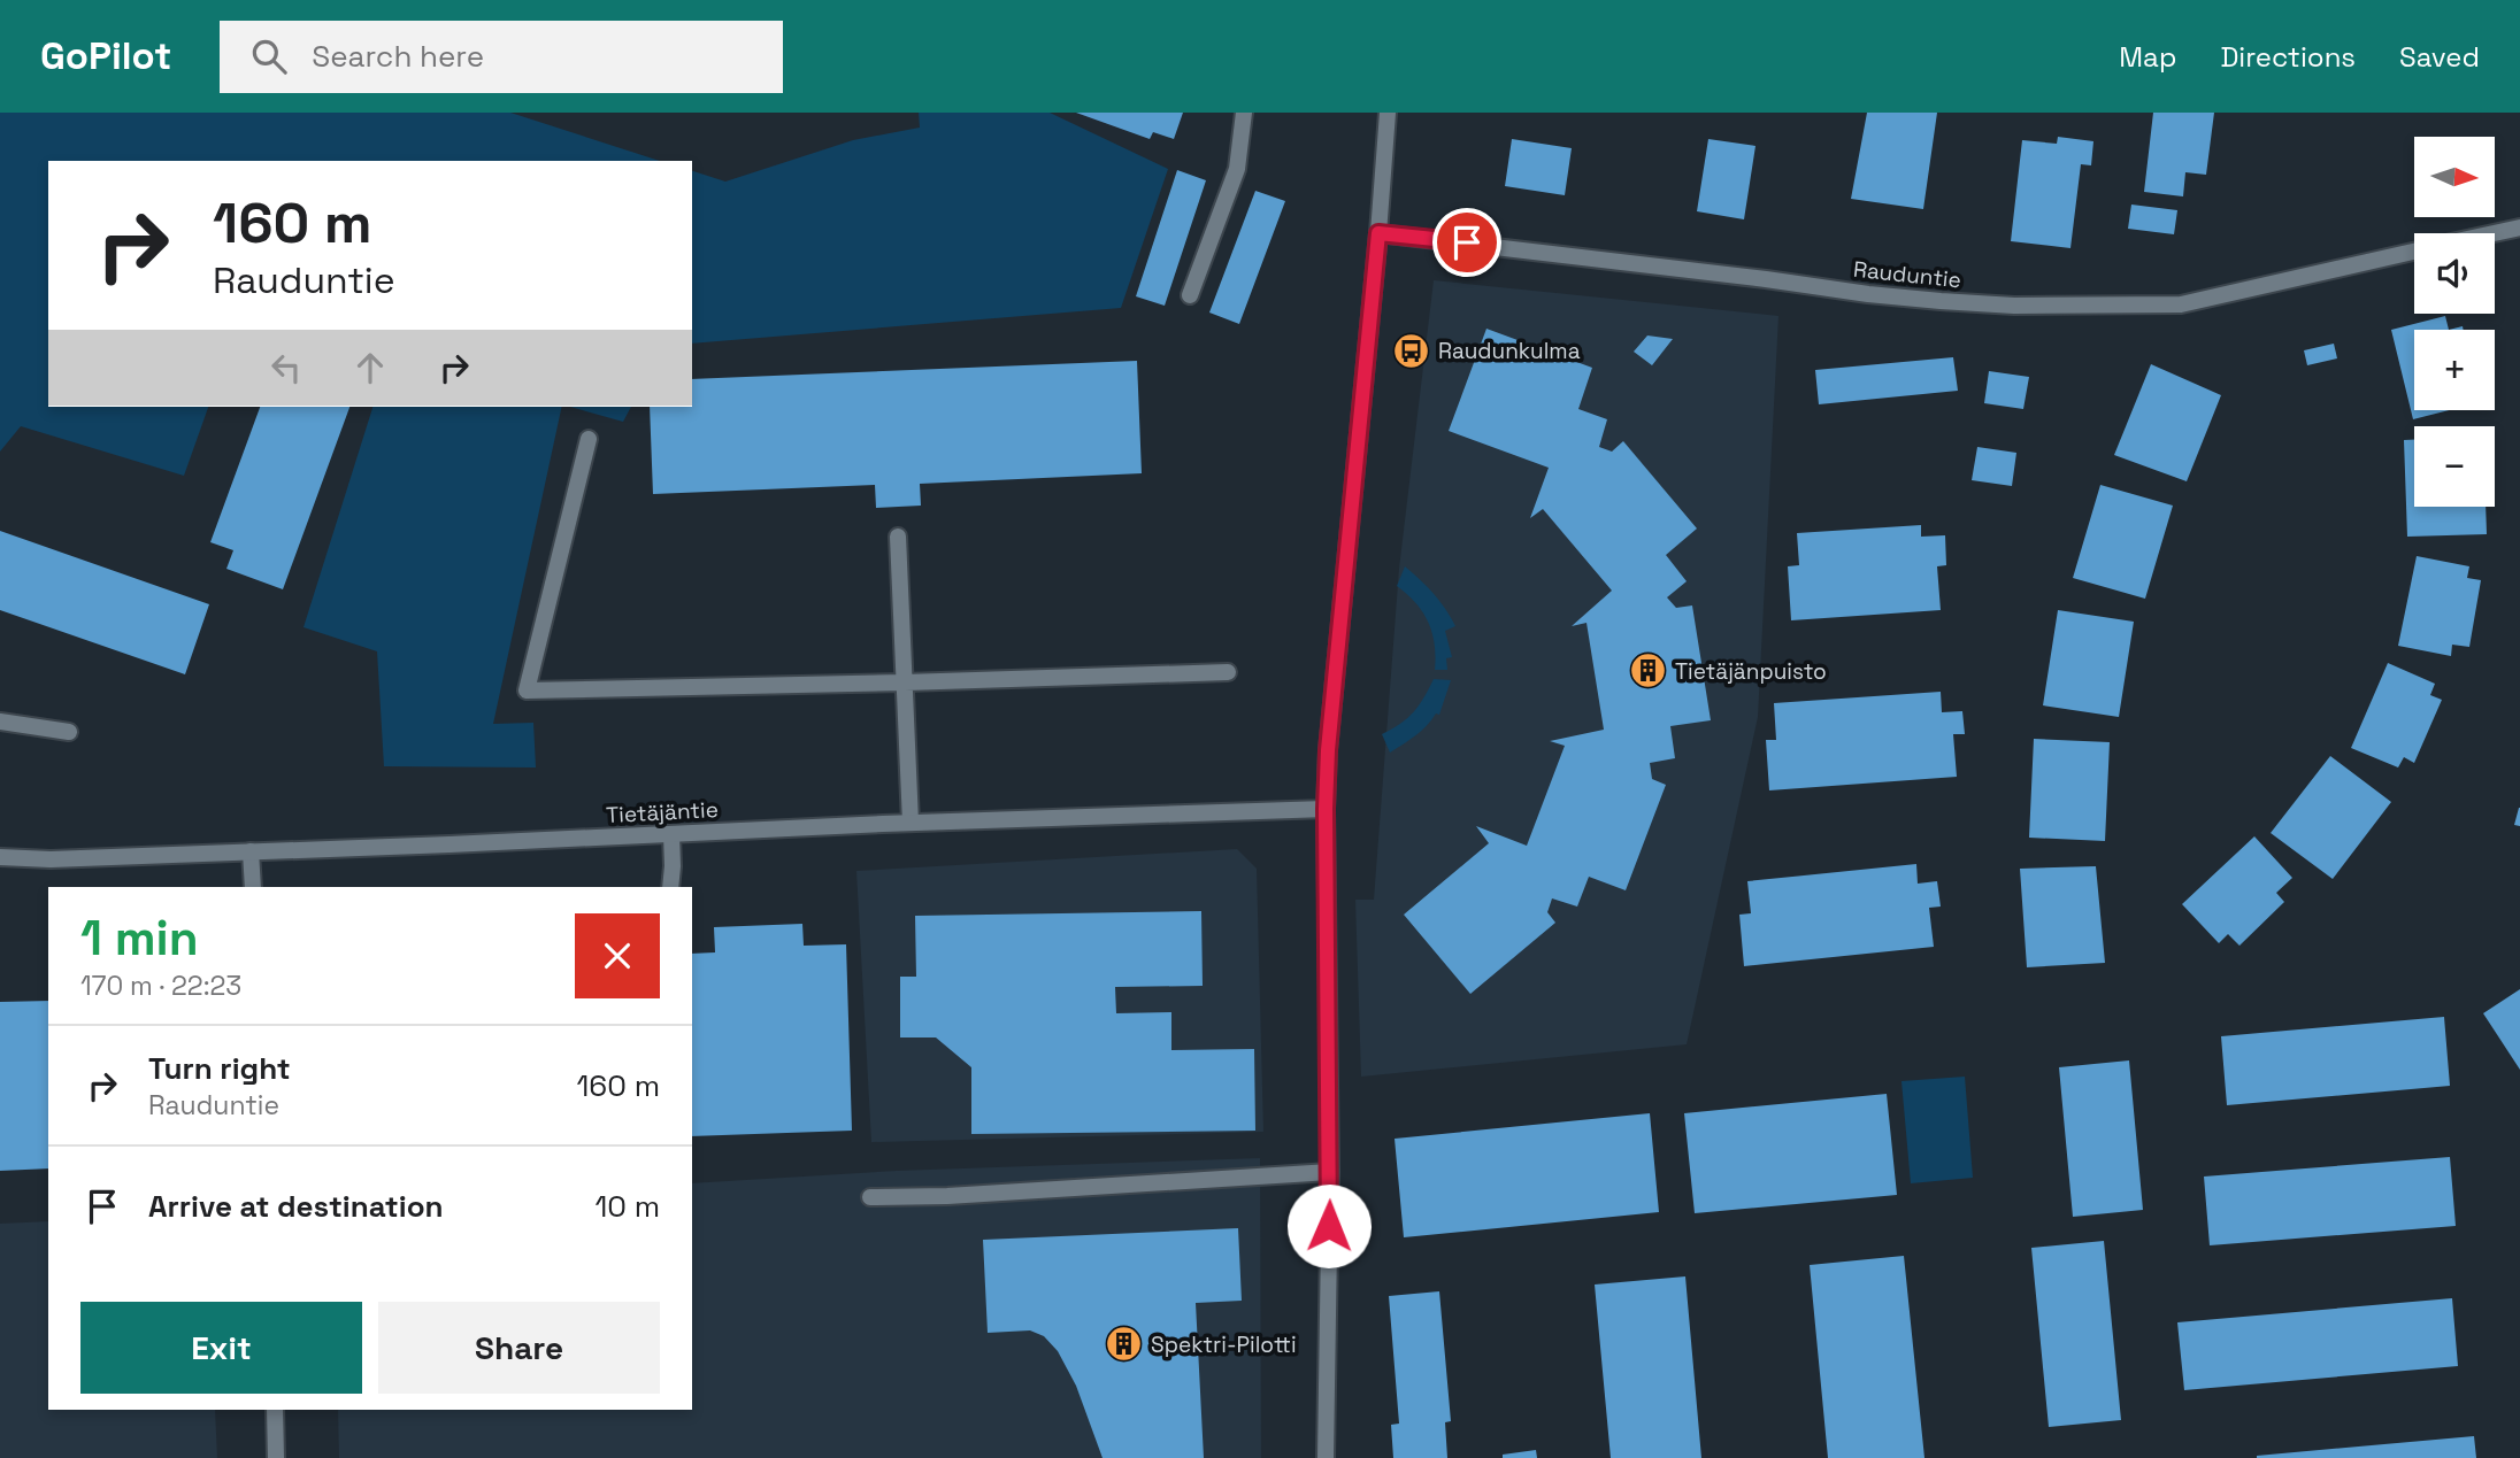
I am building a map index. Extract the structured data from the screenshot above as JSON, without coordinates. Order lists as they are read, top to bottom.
{
  "streets": {
    "street": ["Rauduntie", "Tietäjäntie"]
  },
  "places": {
    "bus stop": ["Raudunkulma"],
    "building": ["Tietäjänpuisto", "Spektri-Pilotti"]
  },
  "north": "right",
  "page": {
    "header": "GoPilot",
    "search": "Search here",
    "nav": ["Map", "Directions", "Saved"],
    "map_buttons": ["+", "−"],
    "turn": ["160 m", "Rauduntie"],
    "heading": ["1 min", "170 m · 22:23"],
    "list": [
      {
        "name": "Turn right",
        "note": "Rauduntie",
        "value": "160 m"
      },
      {
        "name": "Arrive at destination",
        "value": "10 m"
      }
    ],
    "buttons": ["Exit", "Share"]
  }
}
